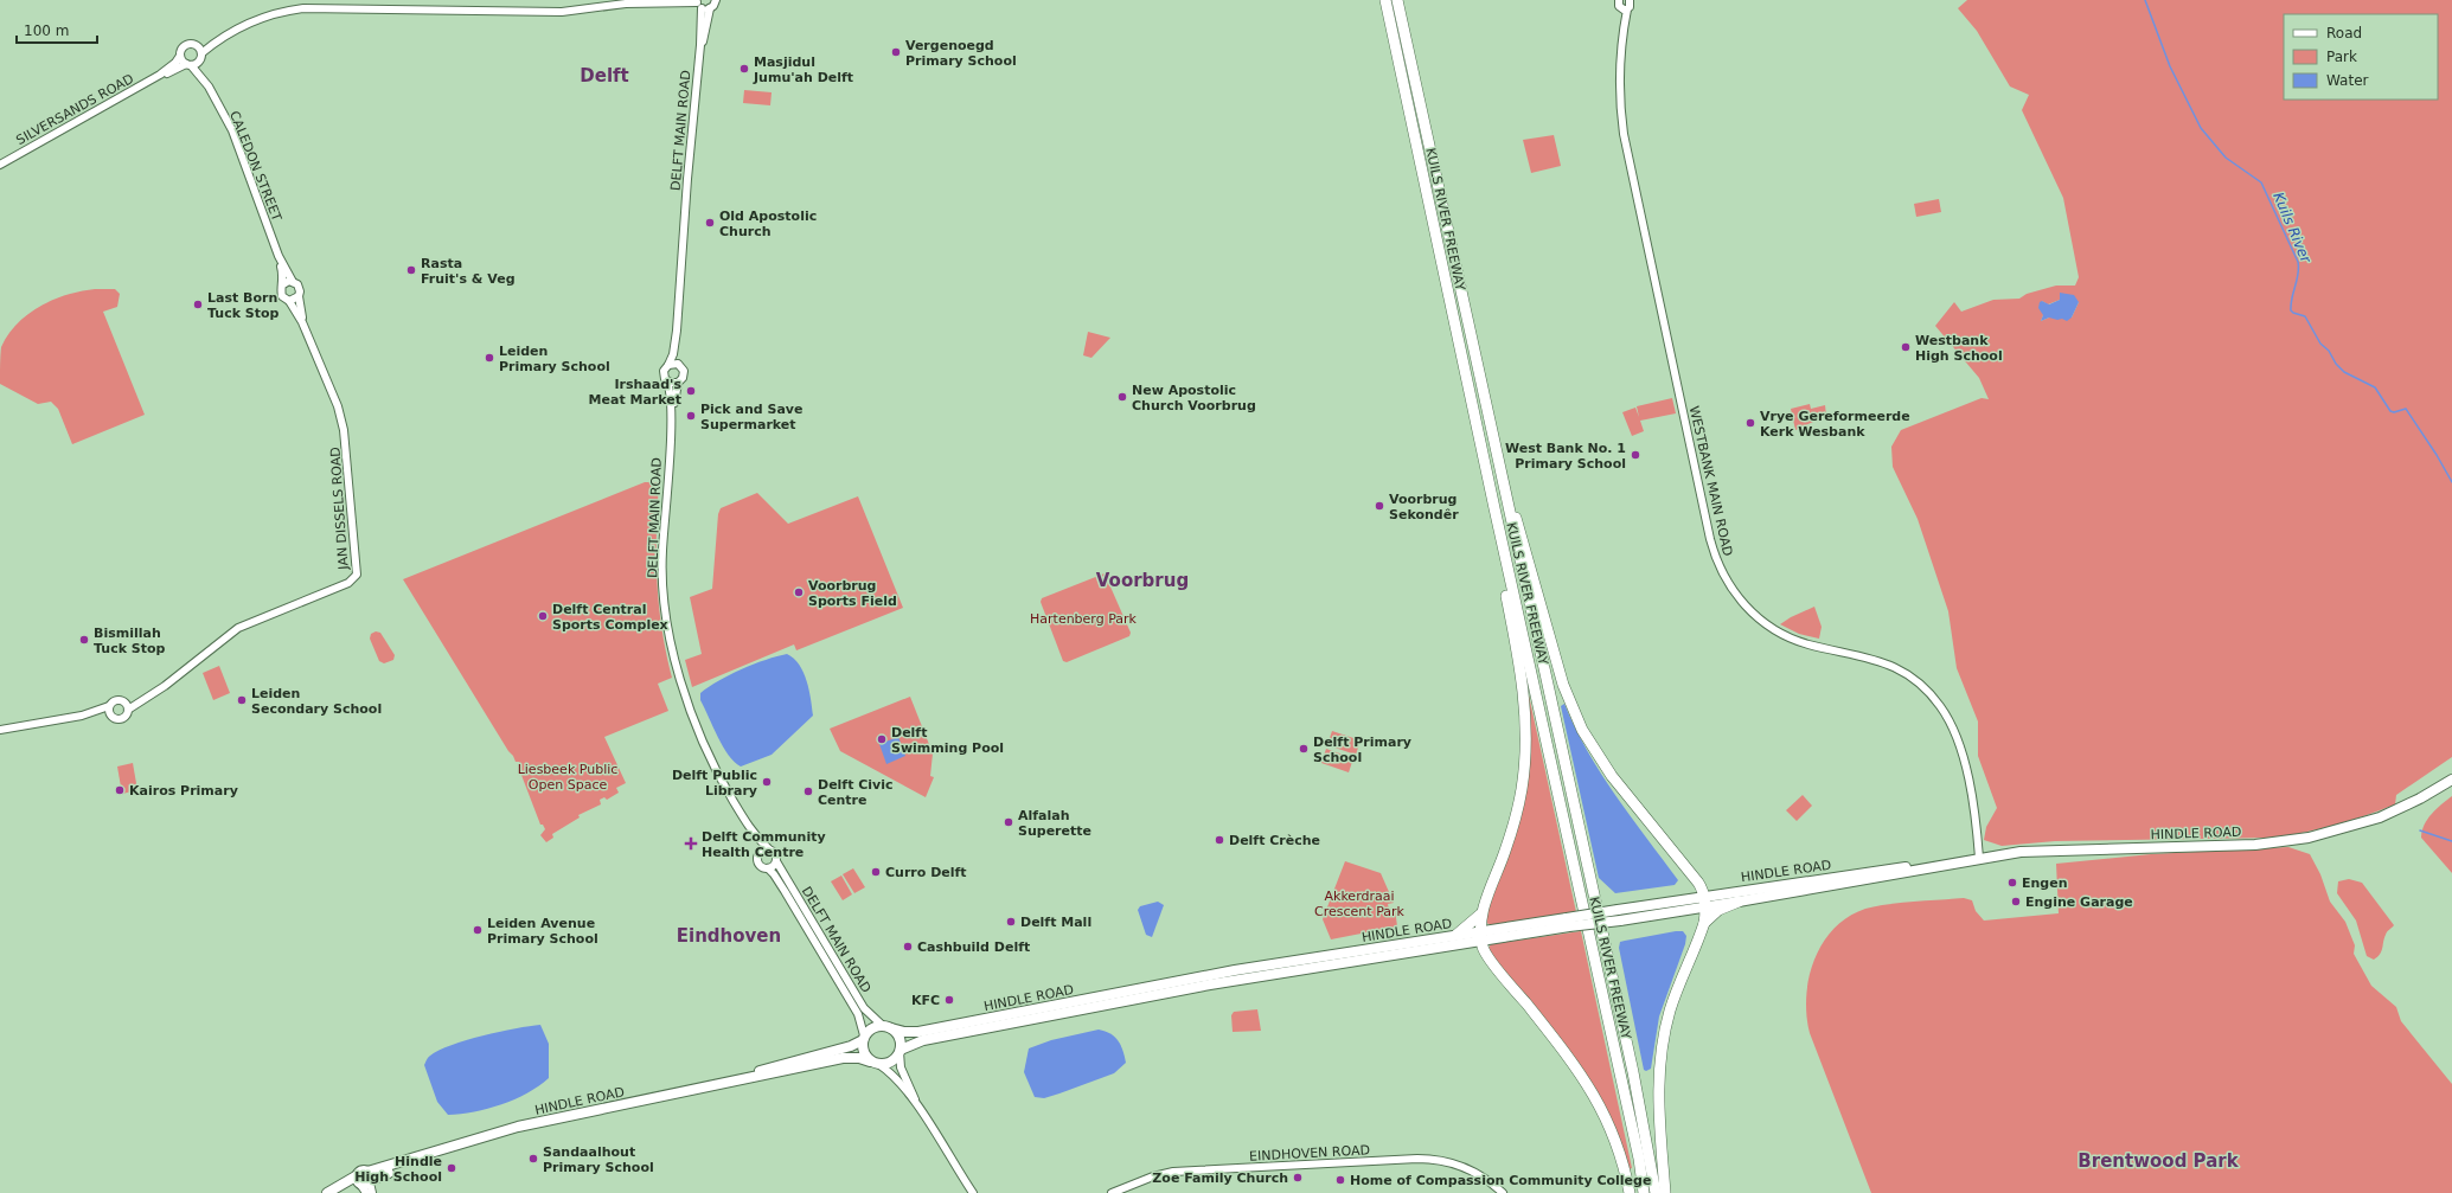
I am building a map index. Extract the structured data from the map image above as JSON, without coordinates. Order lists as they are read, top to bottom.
{
  "streets": {
    "highway": ["KUILS RIVER FREEWAY"],
    "main road": ["HINDLE ROAD"],
    "street": [
      "SILVERSANDS ROAD",
      "DELFT MAIN ROAD",
      "CALEDON STREET",
      "WESTBANK MAIN ROAD",
      "JAN DISSELS ROAD",
      "EINDHOVEN ROAD"
    ]
  },
  "crossings": [
    ["SILVERSANDS ROAD", "CALEDON STREET"],
    ["DELFT MAIN ROAD", "HINDLE ROAD"],
    ["CALEDON STREET", "JAN DISSELS ROAD"],
    ["WESTBANK MAIN ROAD", "HINDLE ROAD"]
  ],
  "districts": [
    "Delft",
    "Voorbrug",
    "Eindhoven",
    "Brentwood Park"
  ],
  "water": ["Kuils River"],
  "parks": ["Hartenberg Park", "Liesbeek Public Open Space", "Akkerdraai Crescent Park"],
  "places": {
    "other": [
      "Vergenoegd Primary School",
      "Masjidul Jumu'ah Delft",
      "Old Apostolic Church",
      "Rasta Fruit's & Veg",
      "Last Born Tuck Stop",
      "Westbank High School",
      "Leiden Primary School",
      "Irshaad's Meat Market",
      "New Apostolic Church Voorbrug",
      "Pick and Save Supermarket",
      "Vrye Gereformeerde Kerk Wesbank",
      "West Bank No. 1 Primary School",
      "Voorbrug Sekondêr",
      "Voorbrug Sports Field",
      "Delft Central Sports Complex",
      "Bismillah Tuck Stop",
      "Leiden Secondary School",
      "Delft Swimming Pool",
      "Delft Primary School",
      "Delft Public Library",
      "Kairos Primary",
      "Delft Civic Centre",
      "Alfalah Superette",
      "Delft Crèche",
      "Curro Delft",
      "Engen",
      "Engine Garage",
      "Delft Mall",
      "Leiden Avenue Primary School",
      "Cashbuild Delft",
      "KFC",
      "Sandaalhout Primary School",
      "Hindle High School",
      "Zoe Family Church",
      "Home of Compassion Community College"
    ],
    "health": ["Delft Community Health Centre"]
  },
  "legend": ["Road", "Park", "Water"],
  "scale_bar": "100 m"
}
